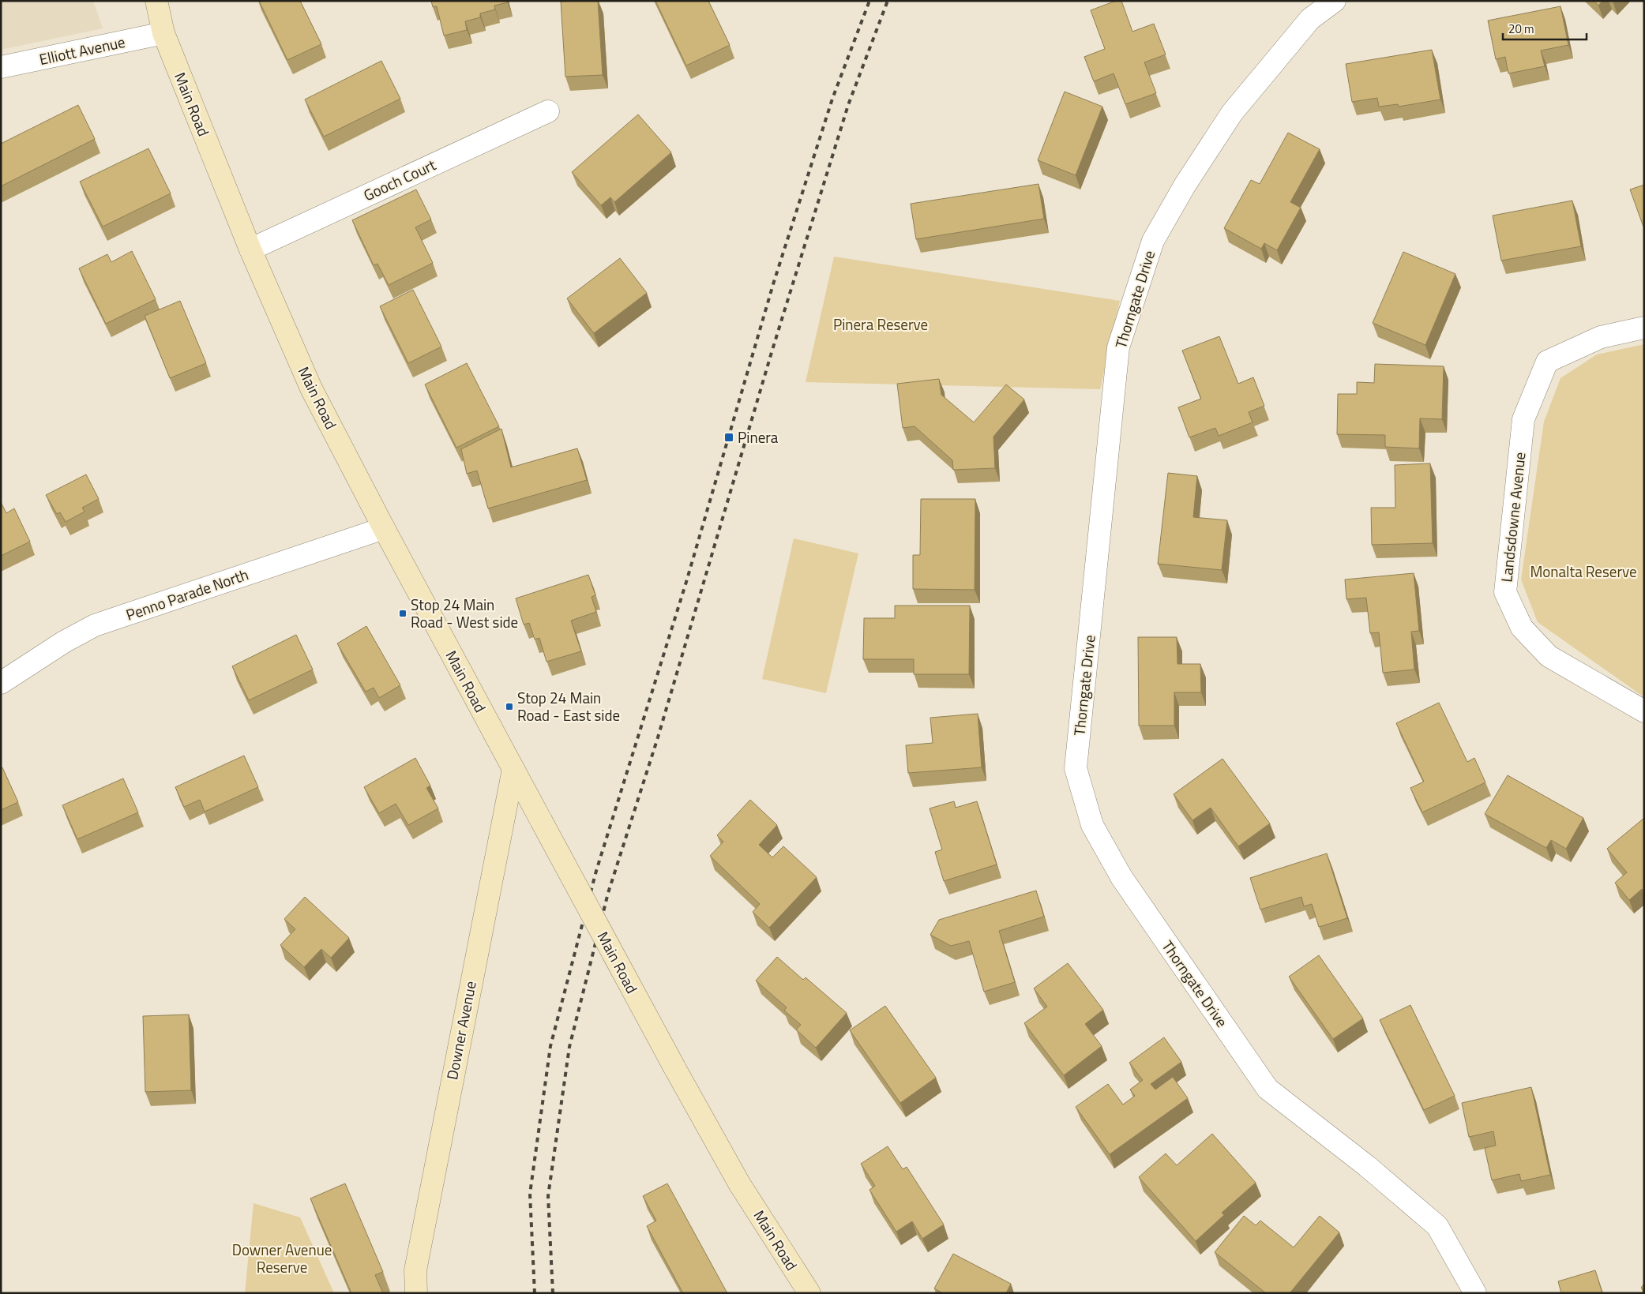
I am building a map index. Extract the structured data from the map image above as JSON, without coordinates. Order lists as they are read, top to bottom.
{
  "streets": {
    "main road": ["Main Road", "Downer Avenue"],
    "street": [
      "Elliott Avenue",
      "Gooch Court",
      "Thorngate Drive",
      "Landsdowne Avenue",
      "Penno Parade North"
    ]
  },
  "crossings": [
    ["Elliott Avenue", "Main Road"],
    ["Main Road", "Gooch Court"],
    ["Main Road", "Penno Parade North"],
    ["Main Road", "Downer Avenue"]
  ],
  "parks": ["Pinera Reserve", "Monalta Reserve", "Downer Avenue Reserve"],
  "places": {
    "transit": ["Pinera", "Stop 24 Main Road - West side", "Stop 24 Main Road - East side"]
  },
  "scale_bar": "20 m"
}
